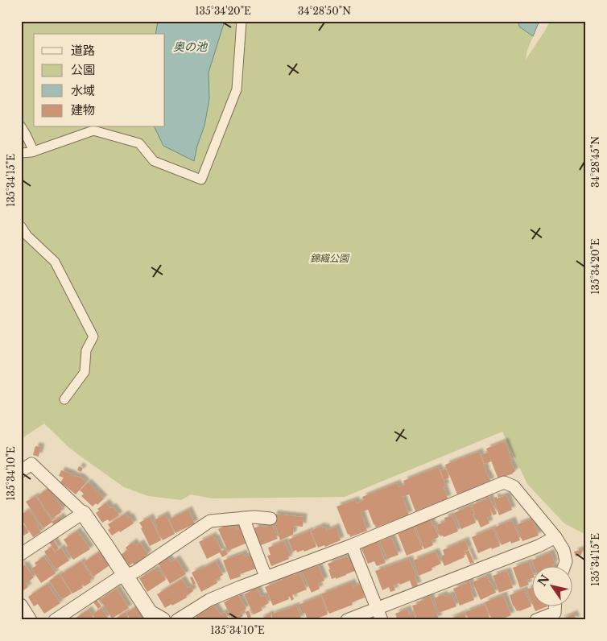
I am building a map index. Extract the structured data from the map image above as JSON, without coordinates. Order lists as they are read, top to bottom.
{
  "water": ["奥の池"],
  "parks": ["錦織公園"],
  "legend": [
    "道路",
    "公園",
    "水域",
    "建物"
  ],
  "north": "top left",
  "coordinates": [
    "135°34'20\"E",
    "34°28'50\"N",
    "34°28'45\"N",
    "135°34'15\"E",
    "135°34'10\"E"
  ]
}
